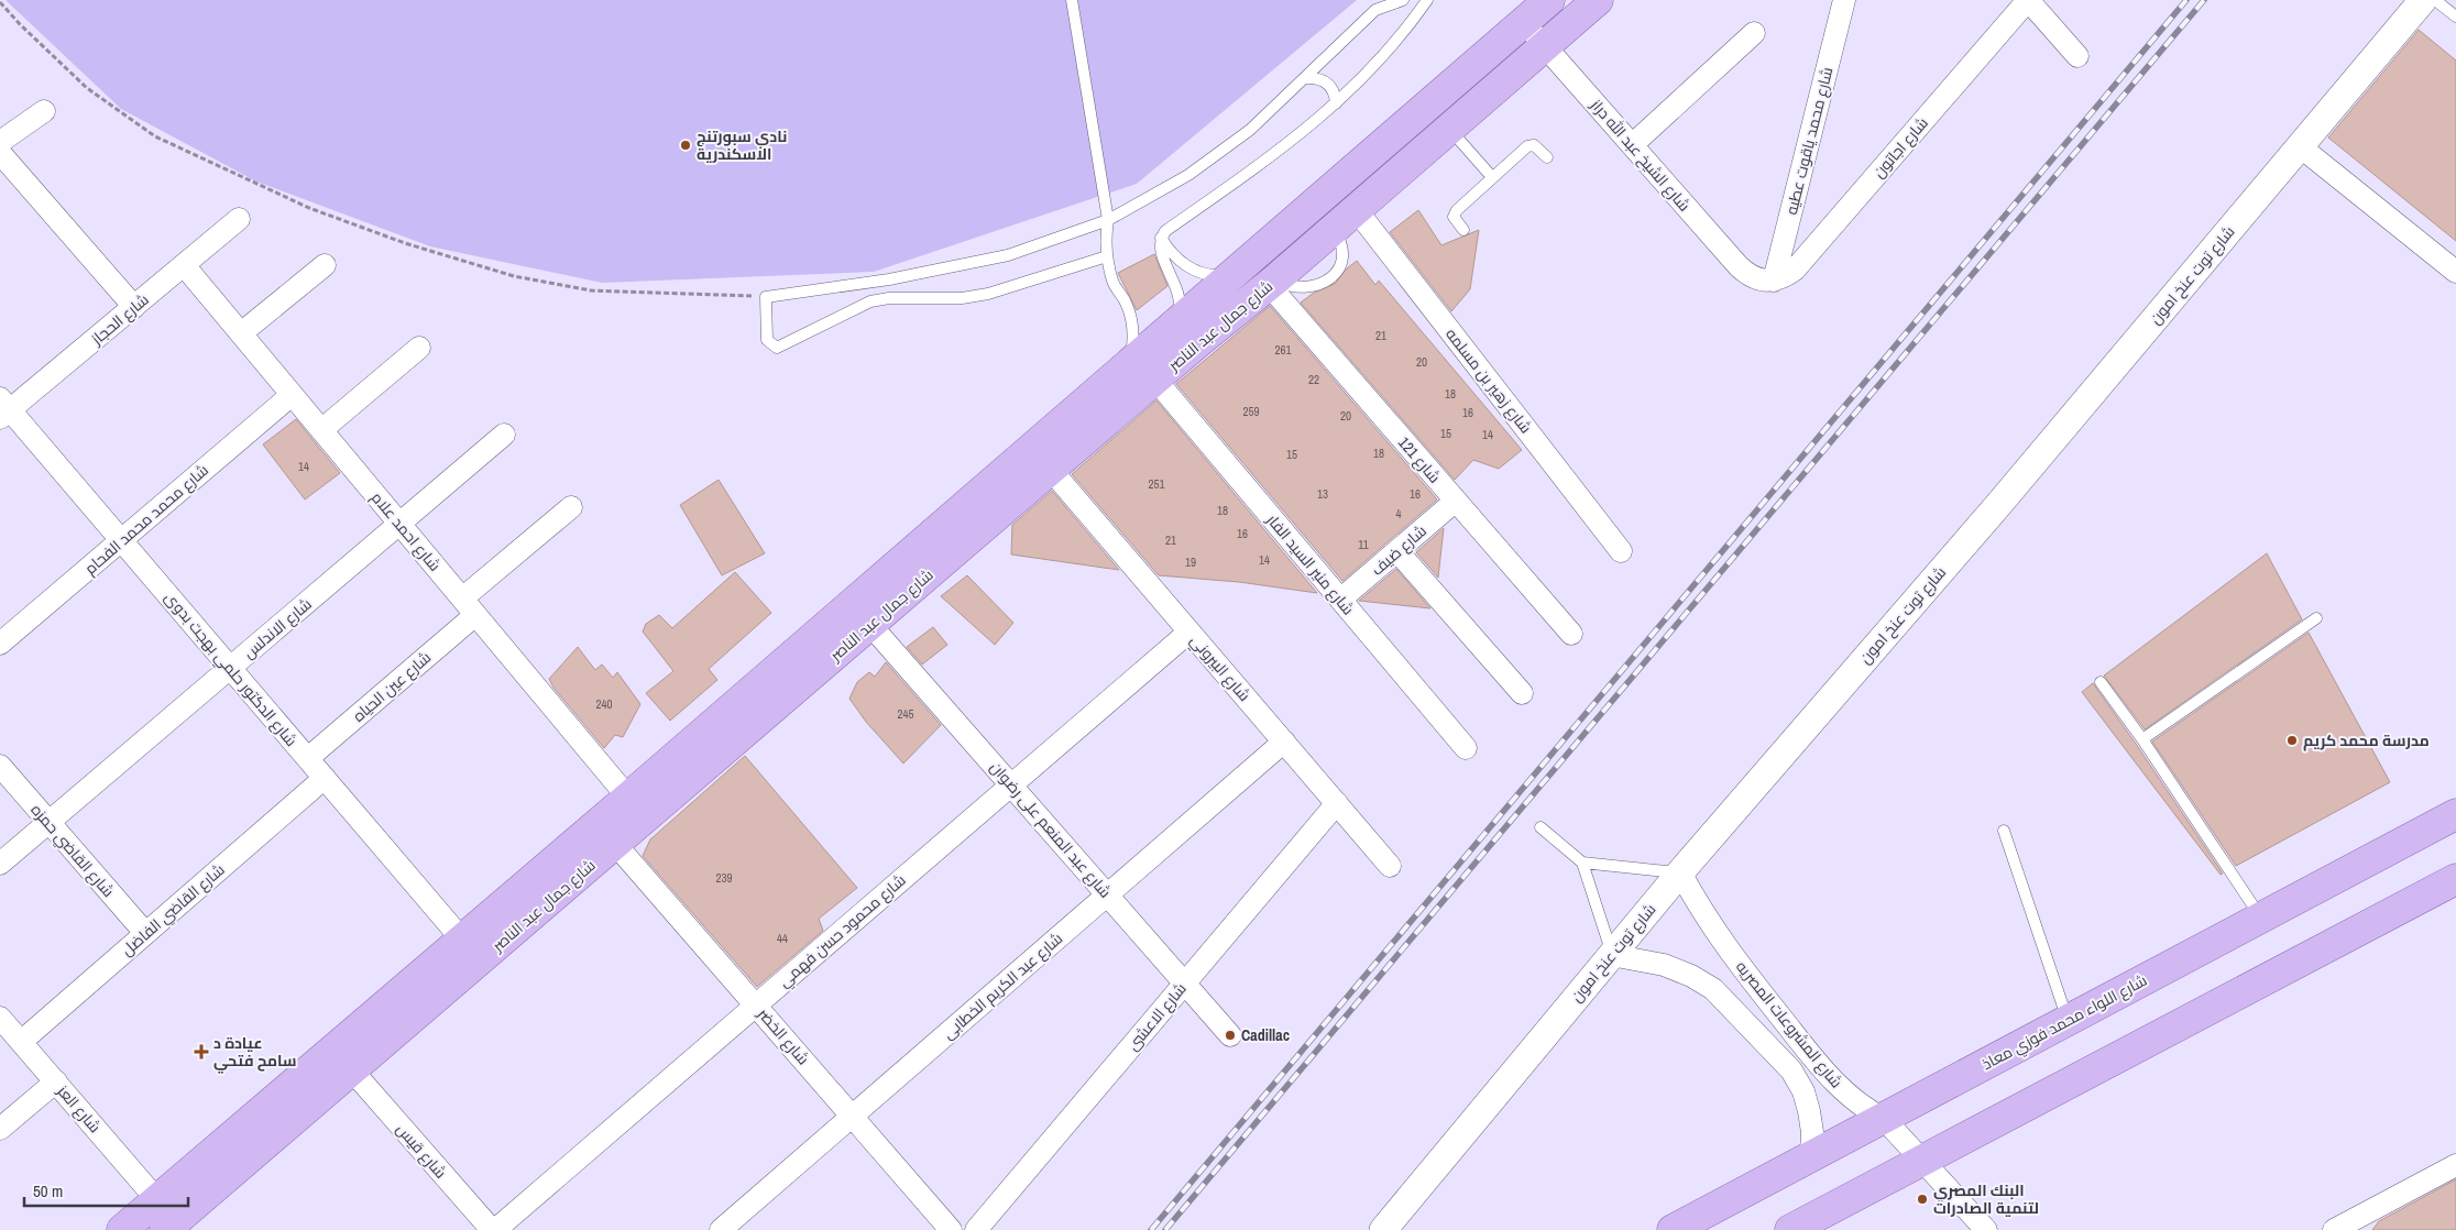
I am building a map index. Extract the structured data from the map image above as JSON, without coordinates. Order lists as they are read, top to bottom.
{
  "streets": {
    "main road": ["شارع جمال عبد الناصر", "شارع اللواء محمد فوزي معاذ"],
    "street": [
      "شارع محمد ياقوت عطيه",
      "شارع اجاتون",
      "شارع الشيخ عبد الله دراز",
      "شارع توت عنخ امون",
      "شارع الحجاز",
      "شارع زهير بن مسلمه",
      "شارع 121",
      "شارع محمد محمد الفحام",
      "شارع احمد علام",
      "شارع ضيف",
      "شارع منير السيد الفار",
      "شارع الاندلس",
      "شارع البيروني",
      "شارع الدكتور حلمي بهجت بدوى",
      "شارع عين الحياه",
      "شارع عبد المنعم على رضوان",
      "شارع القاضي حمزه",
      "شارع القاضي الفاضل",
      "شارع محمود حسن فهمي",
      "شارع عبد الكريم الخطابى",
      "شارع الاعشى",
      "شارع المشروعات المصريه",
      "شارع الخضر",
      "شارع العز",
      "شارع قيس"
    ]
  },
  "crossings": [
    ["شارع محمد ياقوت عطيه", "شارع اجاتون"],
    ["شارع محمد ياقوت عطيه", "شارع الشيخ عبد الله دراز"],
    ["شارع اجاتون", "شارع الشيخ عبد الله دراز"],
    ["شارع الشيخ عبد الله دراز", "شارع جمال عبد الناصر"],
    ["شارع توت عنخ امون", "شارع المشروعات المصريه"],
    ["شارع الحجاز", "شارع احمد علام"],
    ["شارع الحجاز", "شارع الدكتور حلمي بهجت بدوى"],
    ["شارع جمال عبد الناصر", "شارع زهير بن مسلمه"],
    ["شارع جمال عبد الناصر", "شارع 121"],
    ["شارع جمال عبد الناصر", "شارع احمد علام"],
    ["شارع جمال عبد الناصر", "شارع منير السيد الفار"],
    ["شارع جمال عبد الناصر", "شارع البيروني"],
    ["شارع جمال عبد الناصر", "شارع الدكتور حلمي بهجت بدوى"],
    ["شارع جمال عبد الناصر", "شارع عبد المنعم على رضوان"],
    ["شارع جمال عبد الناصر", "شارع الخضر"],
    ["شارع جمال عبد الناصر", "شارع العز"],
    ["شارع جمال عبد الناصر", "شارع قيس"],
    ["شارع 121", "شارع ضيف"],
    ["شارع محمد محمد الفحام", "شارع احمد علام"],
    ["شارع محمد محمد الفحام", "شارع الدكتور حلمي بهجت بدوى"],
    ["شارع احمد علام", "شارع الاندلس"],
    ["شارع احمد علام", "شارع عين الحياه"],
    ["شارع ضيف", "شارع منير السيد الفار"],
    ["شارع الاندلس", "شارع الدكتور حلمي بهجت بدوى"],
    ["شارع الاندلس", "شارع القاضي حمزه"],
    ["شارع البيروني", "شارع محمود حسن فهمي"],
    ["شارع البيروني", "شارع عبد الكريم الخطابى"],
    ["شارع البيروني", "شارع الاعشى"],
    ["شارع الدكتور حلمي بهجت بدوى", "شارع عين الحياه"],
    ["شارع الدكتور حلمي بهجت بدوى", "شارع القاضي الفاضل"],
    ["شارع عبد المنعم على رضوان", "شارع محمود حسن فهمي"],
    ["شارع عبد المنعم على رضوان", "شارع عبد الكريم الخطابى"],
    ["شارع عبد المنعم على رضوان", "شارع الاعشى"],
    ["شارع القاضي حمزه", "شارع القاضي الفاضل"],
    ["شارع القاضي الفاضل", "شارع العز"],
    ["شارع محمود حسن فهمي", "شارع الخضر"],
    ["شارع محمود حسن فهمي", "شارع قيس"],
    ["شارع عبد الكريم الخطابى", "شارع الخضر"],
    ["شارع اللواء محمد فوزي معاذ", "شارع المشروعات المصريه"]
  ],
  "places": {
    "other": [
      "نادي سبورتنج الاسكندرية",
      "مدرسة محمد كريم",
      "Cadillac",
      "البنك المصري لتنمية الصادرات"
    ],
    "health": ["عيادة د سامح فتحي"]
  },
  "house_numbers": [
    "21",
    "261",
    "20",
    "22",
    "18",
    "259",
    "16",
    "20",
    "15",
    "14",
    "18",
    "15",
    "14",
    "251",
    "13",
    "16",
    "18",
    "4",
    "16",
    "21",
    "11",
    "14",
    "19",
    "240",
    "245",
    "239",
    "44"
  ],
  "scale_bar": "50 m"
}
